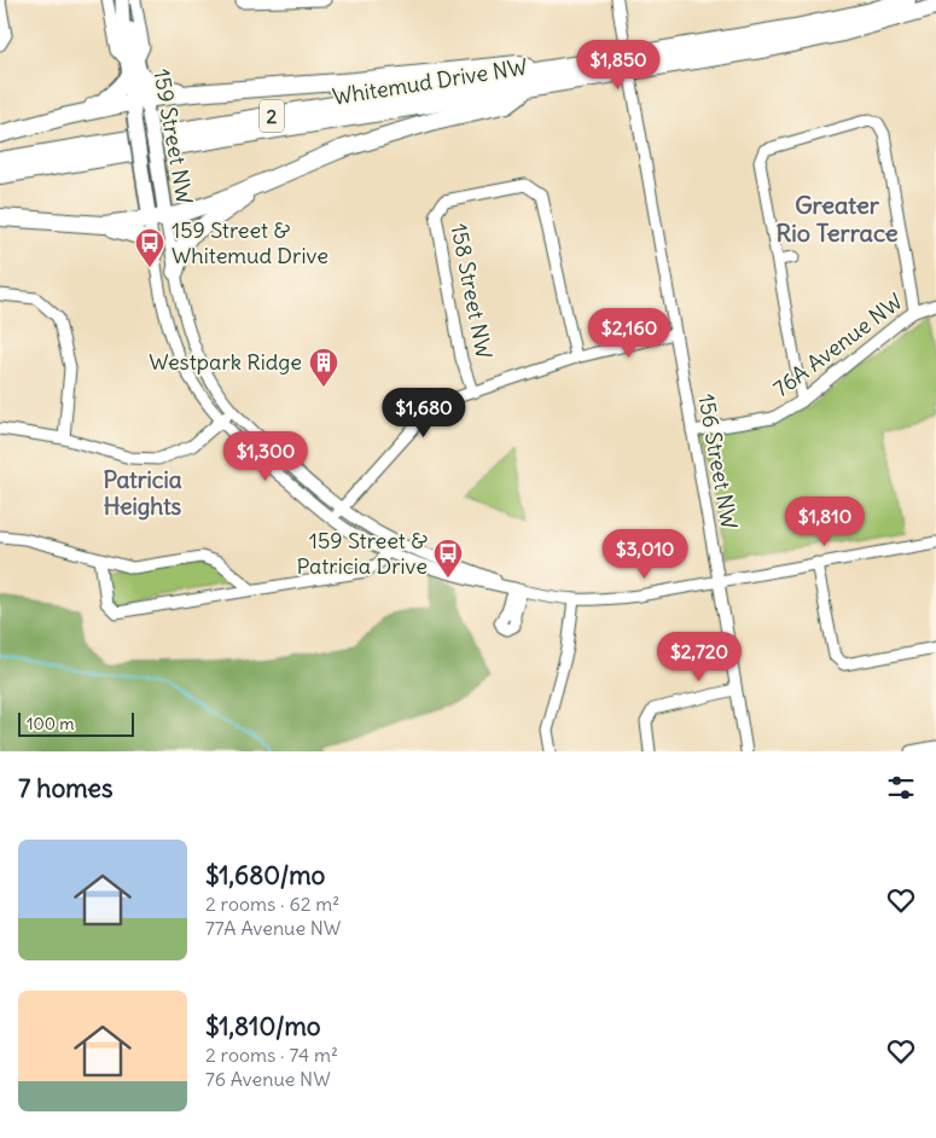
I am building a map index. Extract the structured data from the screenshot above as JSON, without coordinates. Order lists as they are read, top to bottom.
{
  "streets": {
    "highway": ["Whitemud Drive NW", "2"],
    "main road": ["159 Street NW"],
    "street": ["158 Street NW", "76A Avenue NW", "156 Street NW"]
  },
  "crossings": [
    ["159 Street NW", "156 Street NW"],
    ["76A Avenue NW", "156 Street NW"]
  ],
  "districts": ["Greater Rio Terrace", "Patricia Heights"],
  "places": {
    "bus stop": ["159 Street & Whitemud Drive", "159 Street & Patricia Drive"],
    "building": ["Westpark Ridge"]
  },
  "scale_bar": "100 m",
  "page": {
    "price": [
      "$1,850",
      "$2,160",
      "$1,680",
      "$1,300",
      "$1,810",
      "$3,010",
      "$2,720"
    ],
    "scale": "100 m",
    "heading": "7 homes",
    "list": [
      {
        "name": "$1,680/mo",
        "note": "2 rooms · 62 m² · 77A Avenue NW"
      },
      {
        "name": "$1,810/mo",
        "note": "2 rooms · 74 m² · 76 Avenue NW"
      }
    ]
  }
}
